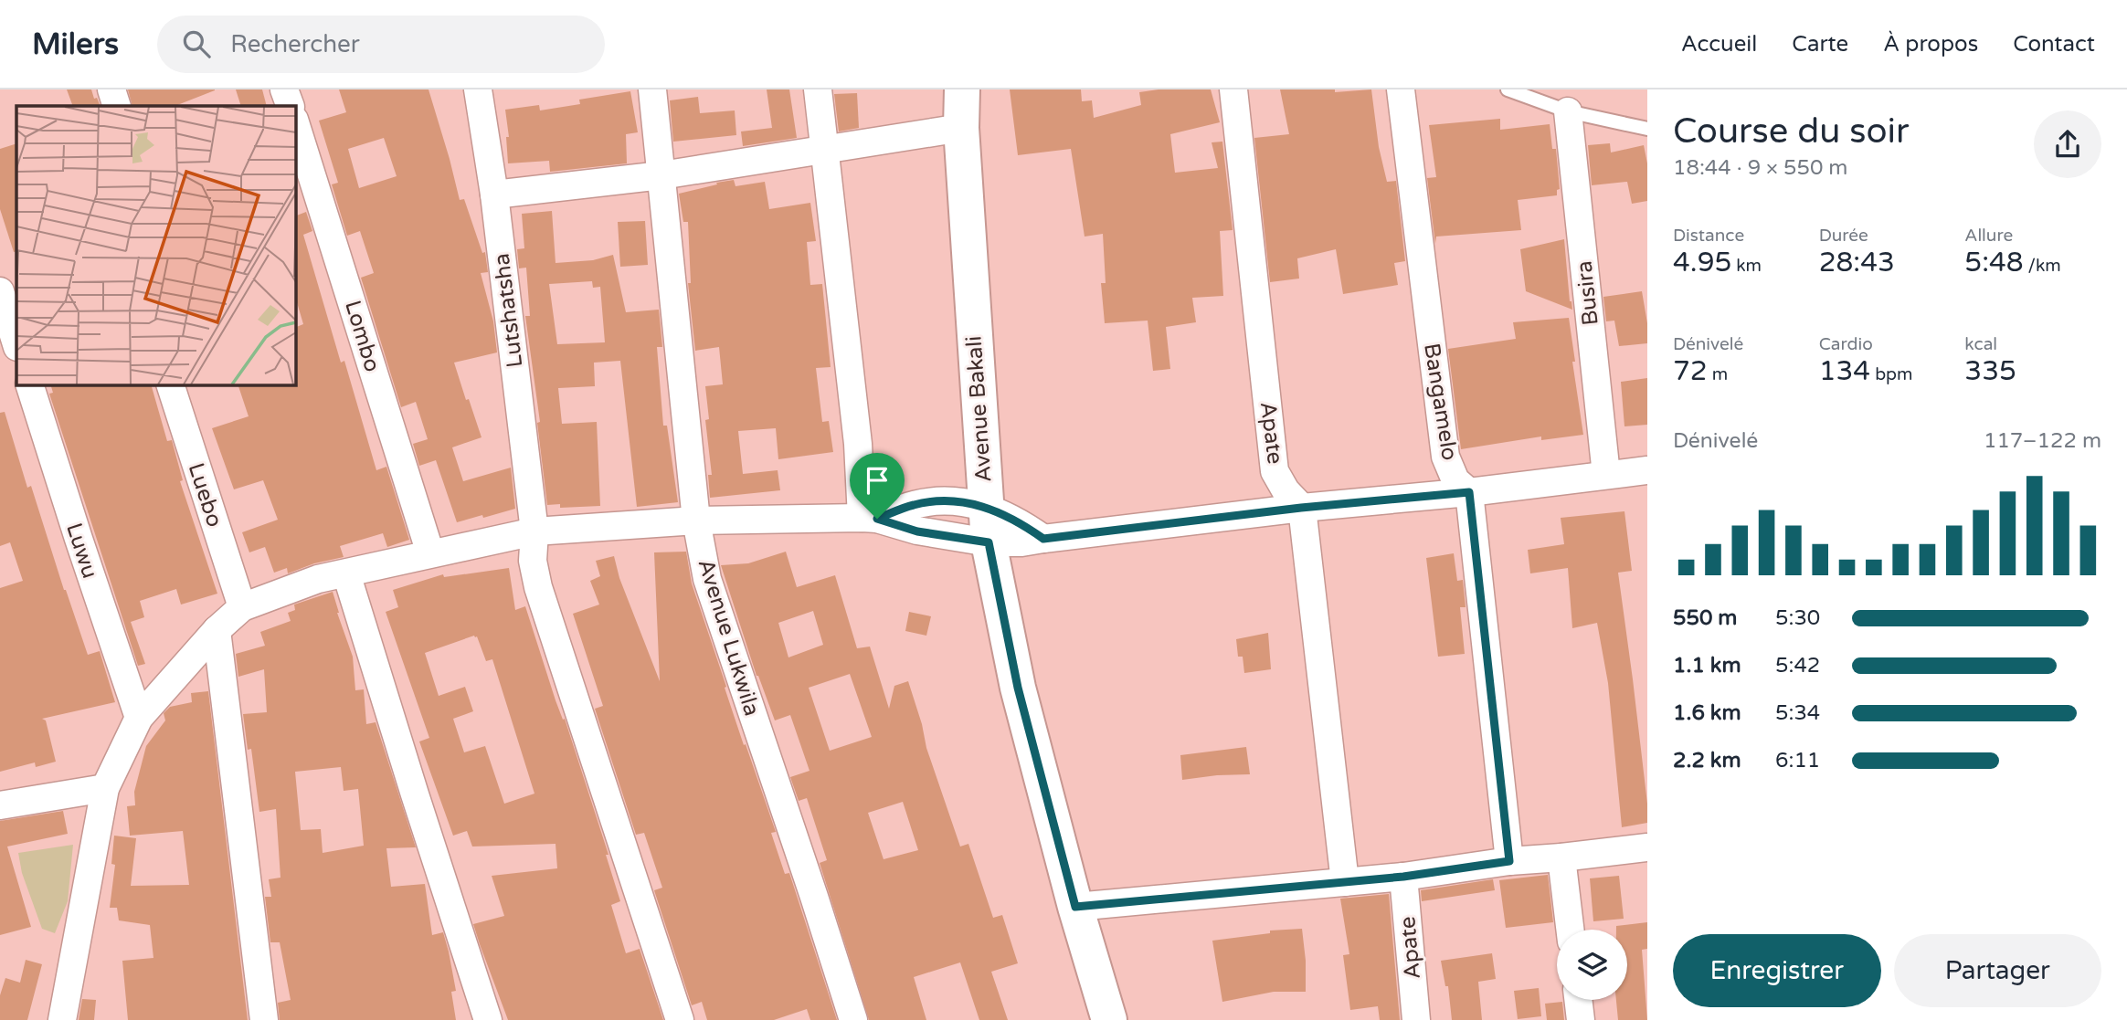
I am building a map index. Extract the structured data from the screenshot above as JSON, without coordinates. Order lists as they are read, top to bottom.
{
  "streets": {
    "street": [
      "Busira",
      "Lutshatsha",
      "Lombo",
      "Bangamelo",
      "Avenue Bakali",
      "Apate",
      "Luebo",
      "Luwu",
      "Avenue Lukwila"
    ]
  },
  "page": {
    "header": "Milers",
    "search": "Rechercher",
    "nav": [
      "Accueil",
      "Carte",
      "À propos",
      "Contact"
    ],
    "heading": ["Course du soir", "18:44 · 9 × 550 m"],
    "stats": [
      ["Distance", "4.95 km"],
      ["Durée", "28:43"],
      ["Allure", "5:48 /km"],
      ["Dénivelé", "72 m"],
      ["Cardio", "134 bpm"],
      ["kcal", "335"]
    ],
    "chart": ["Dénivelé", "117–122 m"],
    "list": [
      {
        "name": "550 m",
        "note": "5:30"
      },
      {
        "name": "1.1 km",
        "note": "5:42"
      },
      {
        "name": "1.6 km",
        "note": "5:34"
      },
      {
        "name": "2.2 km",
        "note": "6:11"
      }
    ],
    "buttons": ["Enregistrer", "Partager"]
  }
}
